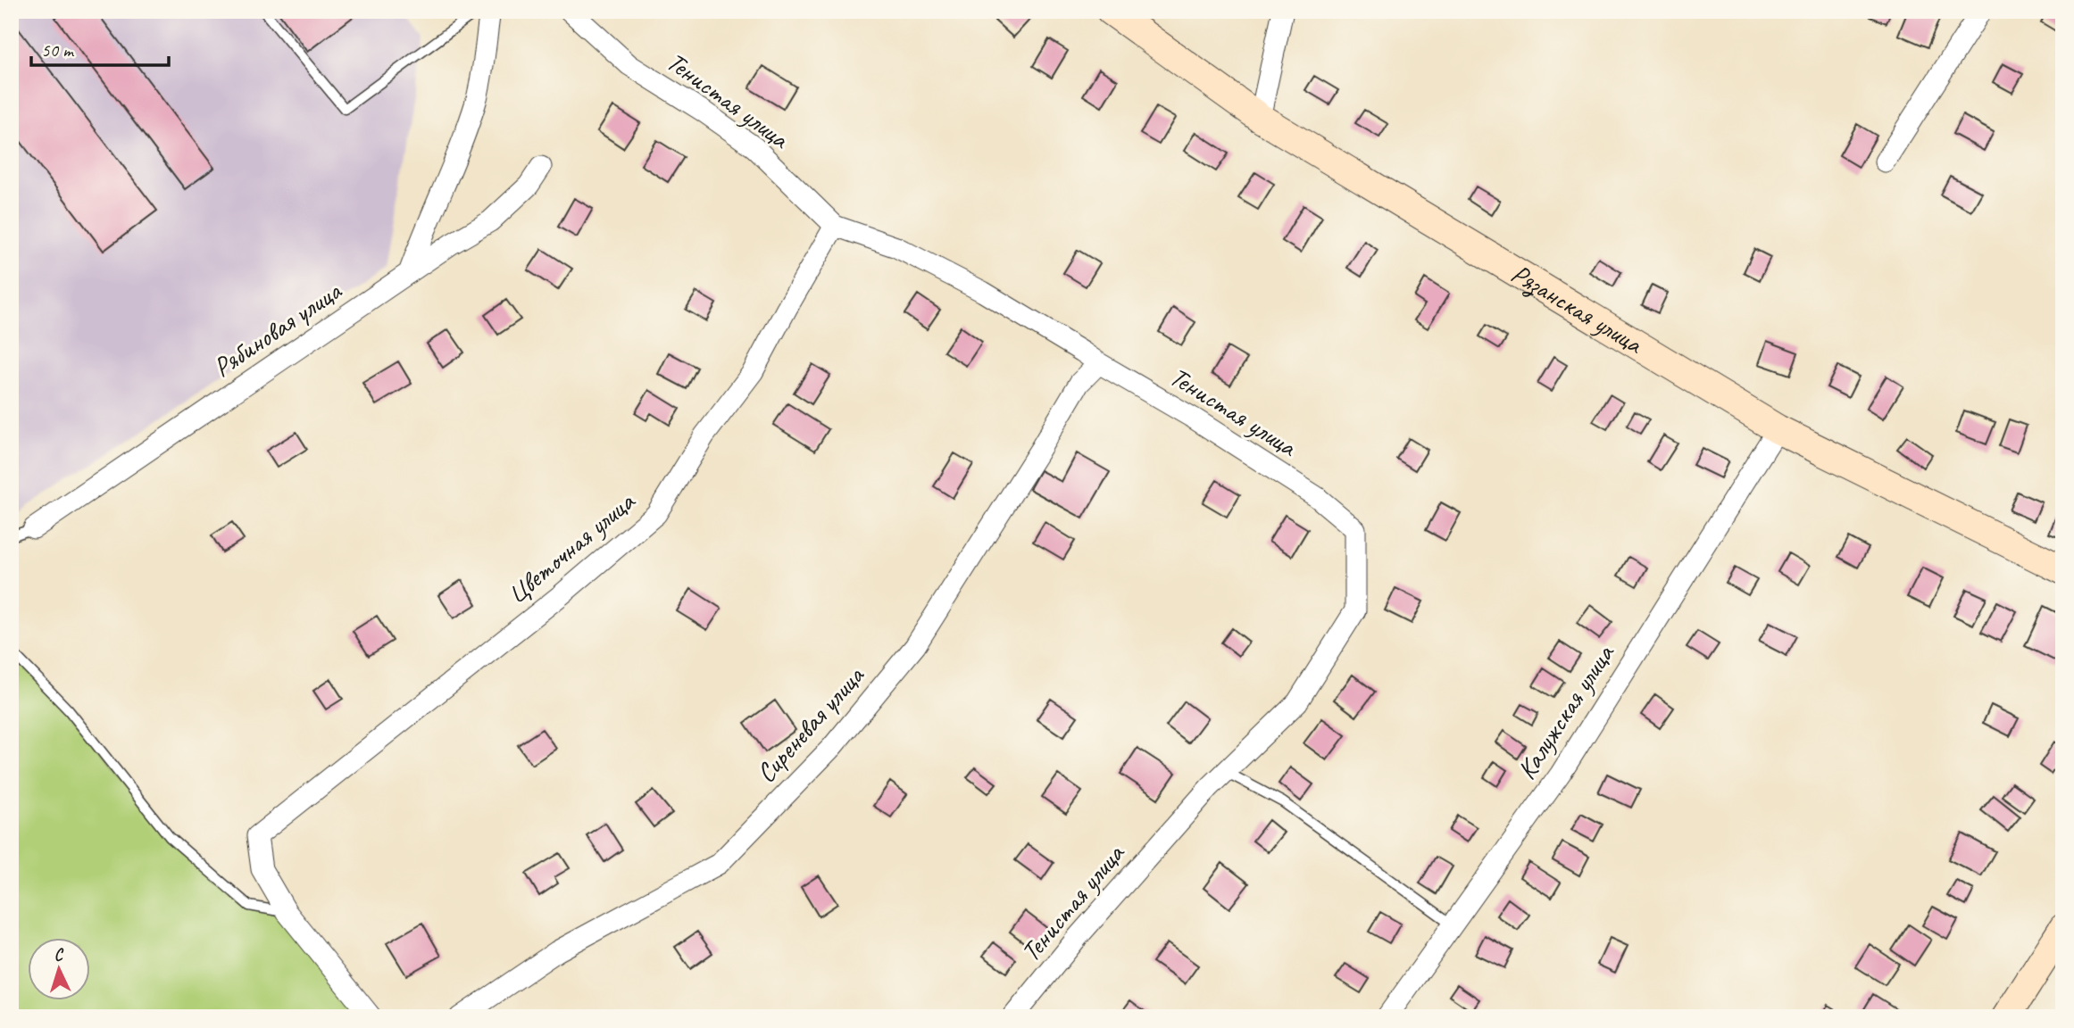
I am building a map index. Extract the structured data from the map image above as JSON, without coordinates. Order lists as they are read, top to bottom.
{
  "streets": {
    "main road": ["Рязанская улица"],
    "street": [
      "Тенистая улица",
      "Рябиновая улица",
      "Цветочная улица",
      "Калужская улица",
      "Сиреневая улица"
    ]
  },
  "crossings": [
    ["Тенистая улица", "Цветочная улица"],
    ["Тенистая улица", "Сиреневая улица"],
    ["Рязанская улица", "Калужская улица"]
  ],
  "scale_bar": "50 m",
  "north": "top"
}
